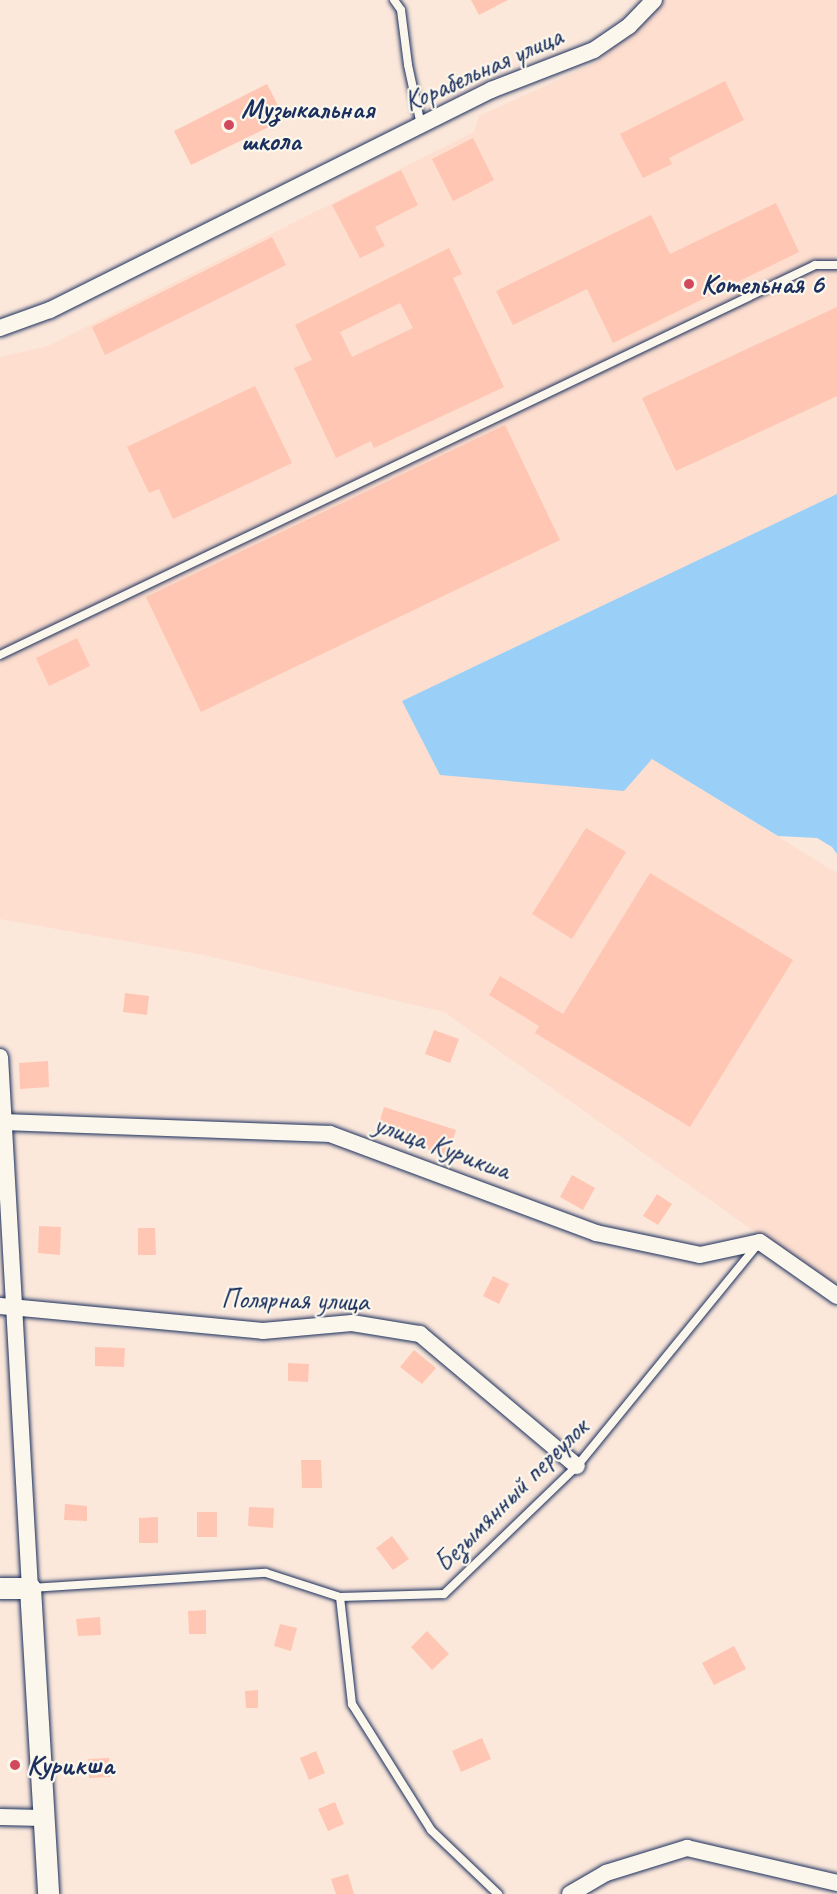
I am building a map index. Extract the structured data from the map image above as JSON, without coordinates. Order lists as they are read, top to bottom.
{
  "streets": {
    "street": ["Корабельная улица", "улица Курикша", "Полярная улица"],
    "lane": ["Безымянный переулок"]
  },
  "crossings": [
    ["улица Курикша", "Безымянный переулок"],
    ["Полярная улица", "Безымянный переулок"]
  ],
  "places": ["Музыкальная школа", "Котельная 6", "Курикша"]
}
